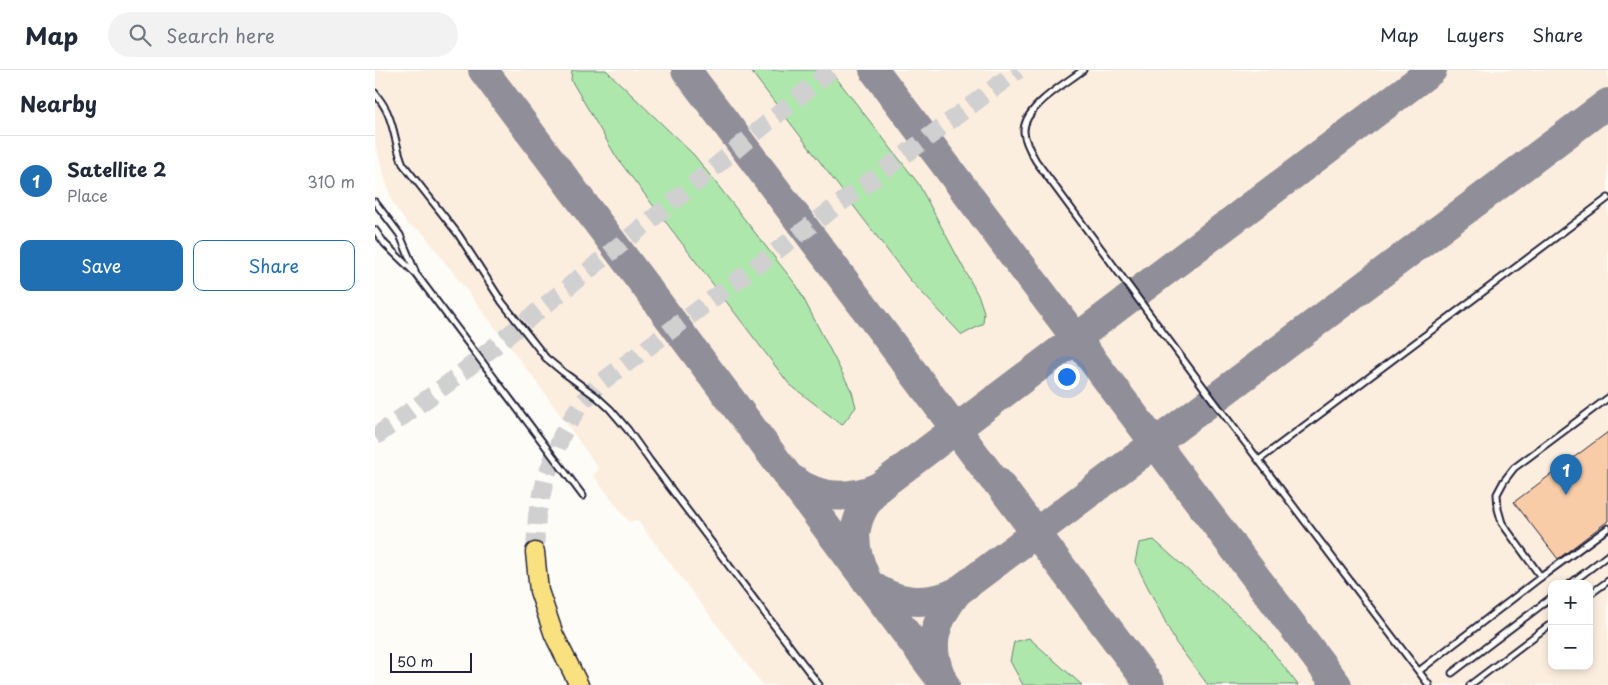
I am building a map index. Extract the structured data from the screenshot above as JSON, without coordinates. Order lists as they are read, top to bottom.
{
  "scale_bar": "50 m",
  "page": {
    "header": "Map",
    "search": "Search here",
    "nav": ["Map", "Layers", "Share"],
    "heading": "Nearby",
    "list": [
      {
        "mark": "1",
        "name": "Satellite 2",
        "note": "Place",
        "value": "310 m"
      }
    ],
    "buttons": ["Save", "Share"],
    "pins": "1",
    "map_buttons": ["+", "−"],
    "scale": "50 m"
  }
}
